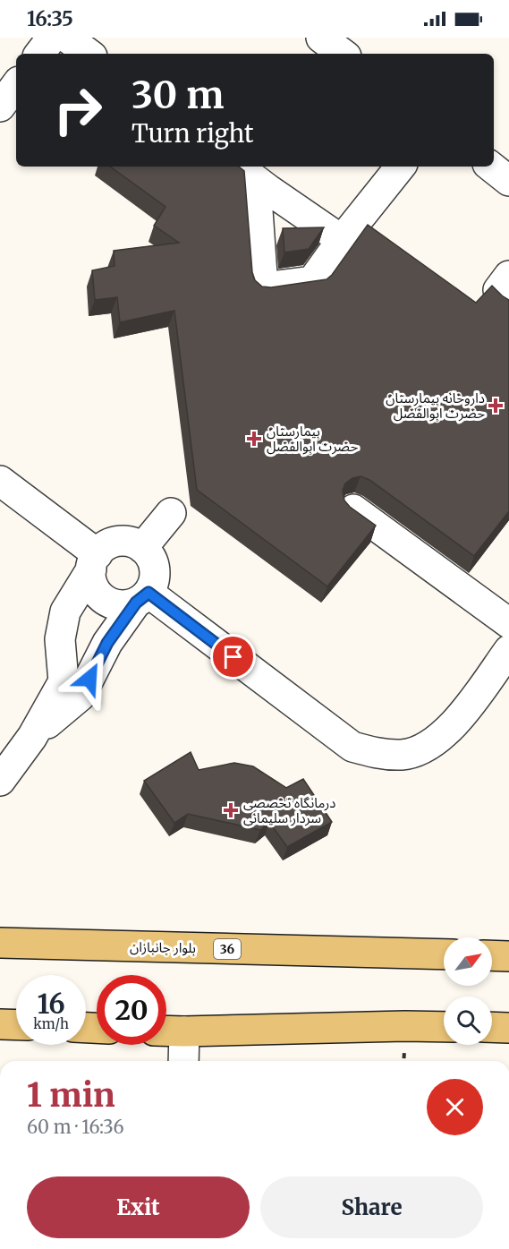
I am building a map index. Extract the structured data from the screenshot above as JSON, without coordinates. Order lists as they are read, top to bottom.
{
  "streets": {
    "main road": ["بلوار جانبازان", "36"]
  },
  "places": {
    "health": ["داروخانه بیمارستان حضرت ابوالفضل", "بیمارستان حضرت ابوالفضل", "درمانگاه تخصصی سردار سلیمانی"]
  },
  "north": "top right",
  "page": {
    "status": "16:35",
    "turn": ["30 m", "Turn right"],
    "speed": "16 km/h",
    "limit": "20",
    "heading": ["1 min", "60 m · 16:36"],
    "buttons": ["Exit", "Share"]
  }
}
